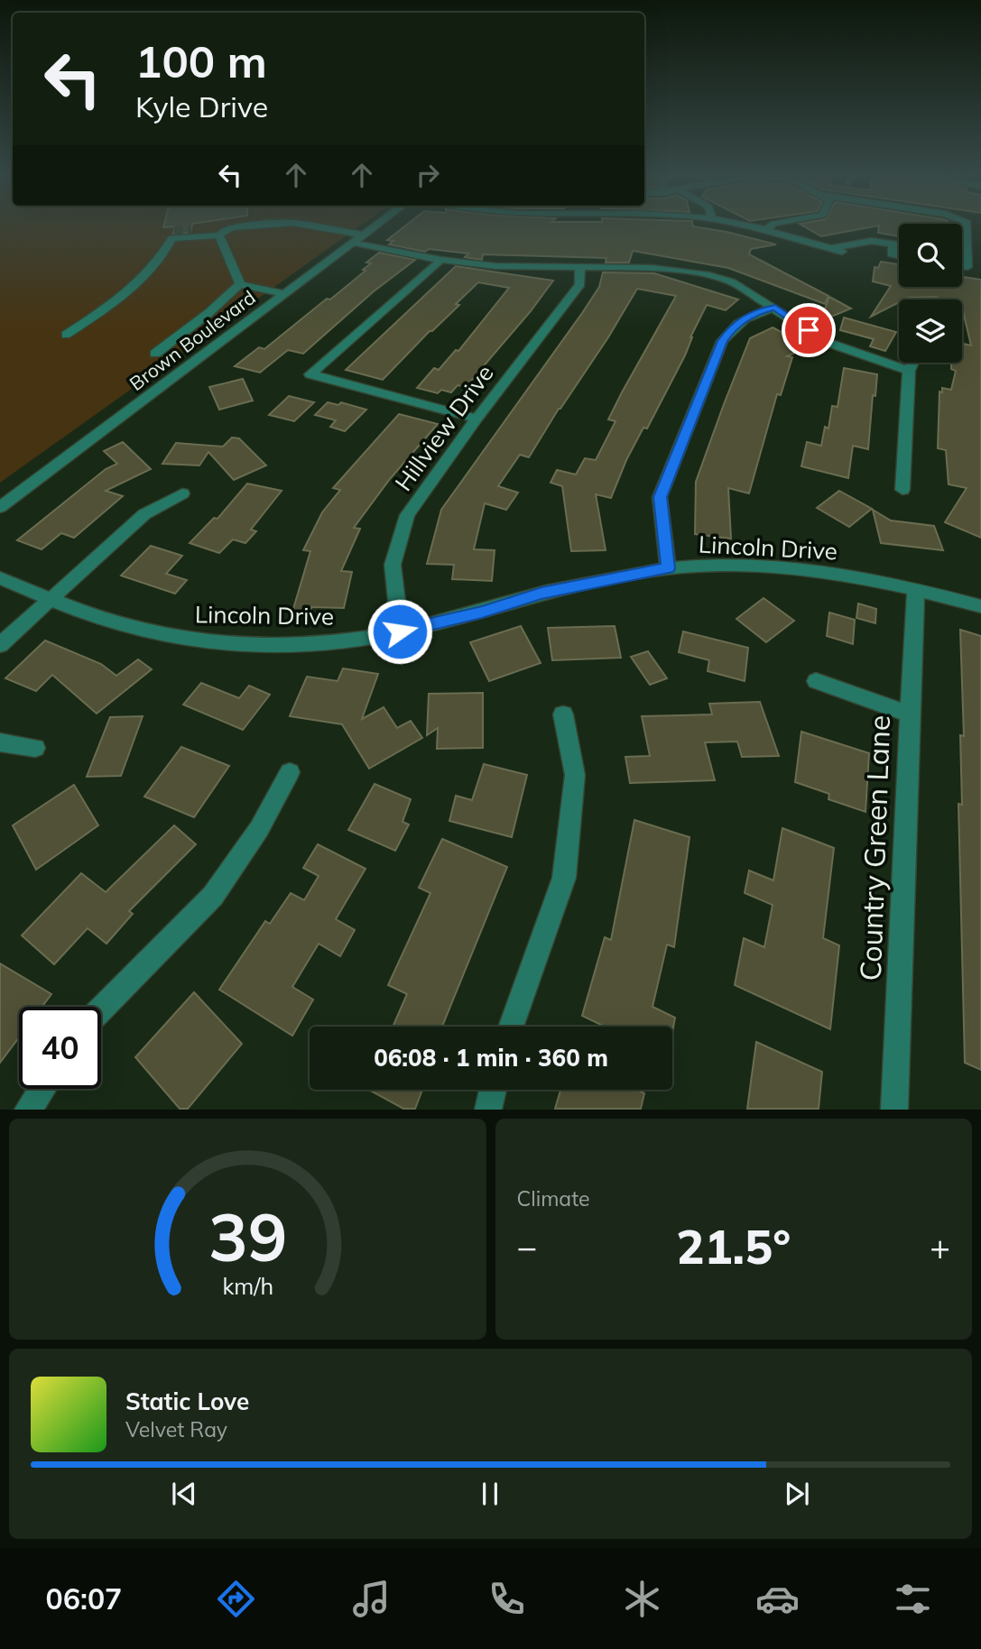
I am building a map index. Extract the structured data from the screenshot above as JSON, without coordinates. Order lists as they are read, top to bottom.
{
  "streets": {
    "street": [
      "Brown Boulevard",
      "Hillview Drive",
      "Lincoln Drive",
      "Country Green Lane"
    ]
  },
  "crossings": [
    ["Hillview Drive", "Lincoln Drive"],
    ["Lincoln Drive", "Country Green Lane"]
  ],
  "page": {
    "turn": ["100 m", "Kyle Drive"],
    "limit": "40",
    "trip": "06:08 · 1 min · 360 m",
    "tile": "Climate",
    "heat": ["−", "21.5°", "+"],
    "song": ["Static Love", "Velvet Ray"],
    "tabs": "06:07",
    "gauge": ["39", "km/h"]
  }
}
